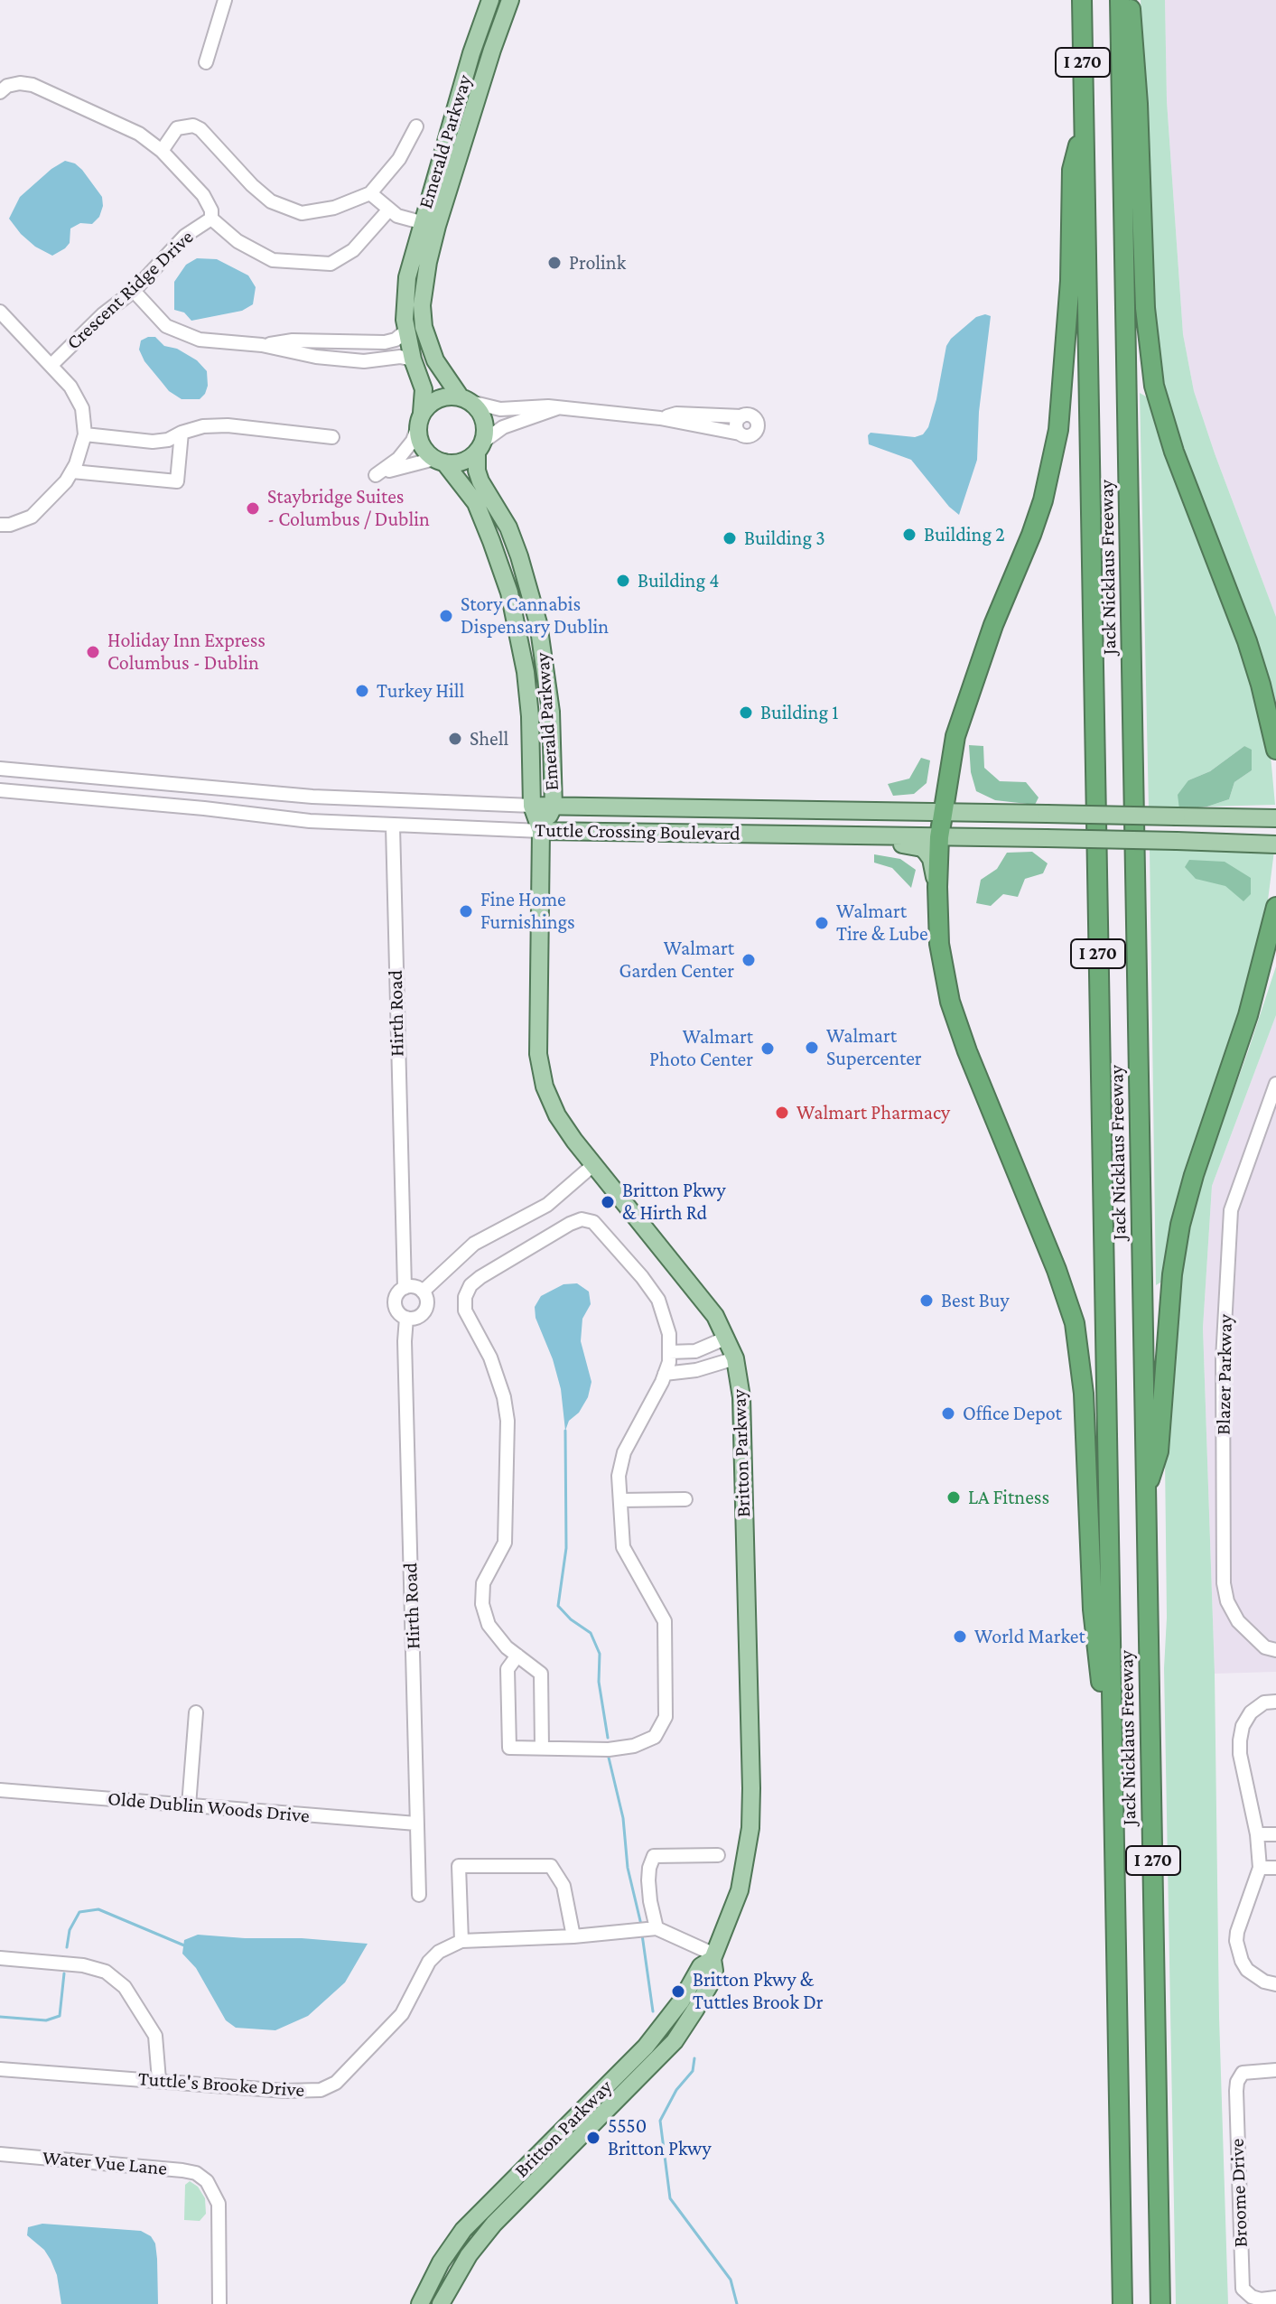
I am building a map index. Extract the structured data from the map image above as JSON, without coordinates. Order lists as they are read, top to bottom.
{
  "streets": {
    "highway": ["I 270", "Jack Nicklaus Freeway"],
    "main road": ["Emerald Parkway", "Tuttle Crossing Boulevard", "Britton Parkway"],
    "street": [
      "Crescent Ridge Drive",
      "Hirth Road",
      "Blazer Parkway",
      "Olde Dublin Woods Drive",
      "Tuttle's Brooke Drive",
      "Water Vue Lane",
      "Broome Drive"
    ]
  },
  "crossings": [
    ["Emerald Parkway", "Tuttle Crossing Boulevard"],
    ["Emerald Parkway", "Britton Parkway"],
    ["Tuttle Crossing Boulevard", "Hirth Road"],
    ["Tuttle Crossing Boulevard", "Britton Parkway"],
    ["Hirth Road", "Olde Dublin Woods Drive"]
  ],
  "places": [
    "Prolink",
    "Staybridge Suites - Columbus / Dublin",
    "Building 2",
    "Building 3",
    "Building 4",
    "Story Cannabis Dispensary Dublin",
    "Holiday Inn Express Columbus - Dublin",
    "Turkey Hill",
    "Building 1",
    "Shell",
    "Fine Home Furnishings",
    "Walmart Tire & Lube",
    "Walmart Garden Center",
    "Walmart Supercenter",
    "Walmart Photo Center",
    "Walmart Pharmacy",
    "Britton Pkwy & Hirth Rd",
    "Best Buy",
    "Office Depot",
    "LA Fitness",
    "World Market",
    "Britton Pkwy & Tuttles Brook Dr",
    "5550 Britton Pkwy"
  ]
}
